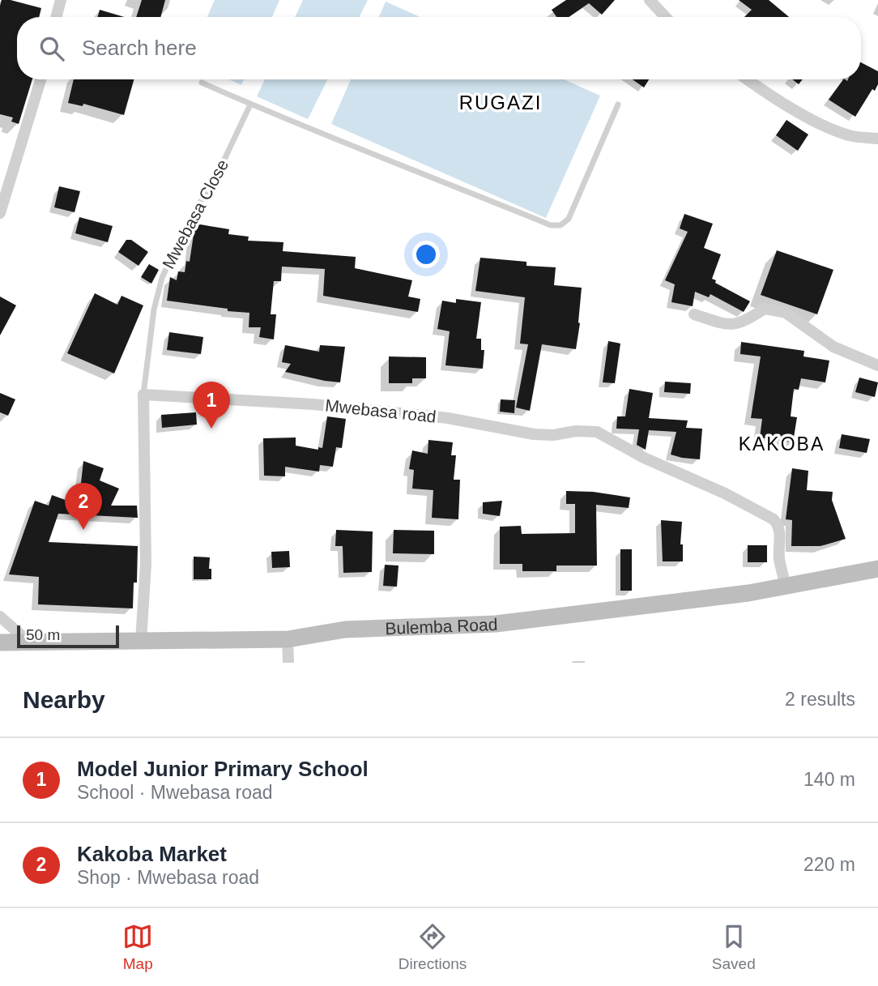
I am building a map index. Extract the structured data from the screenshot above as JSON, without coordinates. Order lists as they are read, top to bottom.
{
  "streets": {
    "main road": ["Bulemba Road"],
    "street": ["Mwebasa road"],
    "lane": ["Mwebasa Close"]
  },
  "crossings": [
    ["Mwebasa Close", "Mwebasa road"],
    ["Mwebasa road", "Bulemba Road"]
  ],
  "districts": ["RUGAZI", "KAKOBA"],
  "scale_bar": "50 m",
  "page": {
    "search": "Search here",
    "pins": ["1", "2"],
    "scale": "50 m",
    "heading": ["Nearby", "2 results"],
    "list": [
      {
        "mark": "1",
        "name": "Model Junior Primary School",
        "note": "School · Mwebasa road",
        "value": "140 m"
      },
      {
        "mark": "2",
        "name": "Kakoba Market",
        "note": "Shop · Mwebasa road",
        "value": "220 m"
      }
    ],
    "nav": ["Map", "Directions", "Saved"]
  }
}
